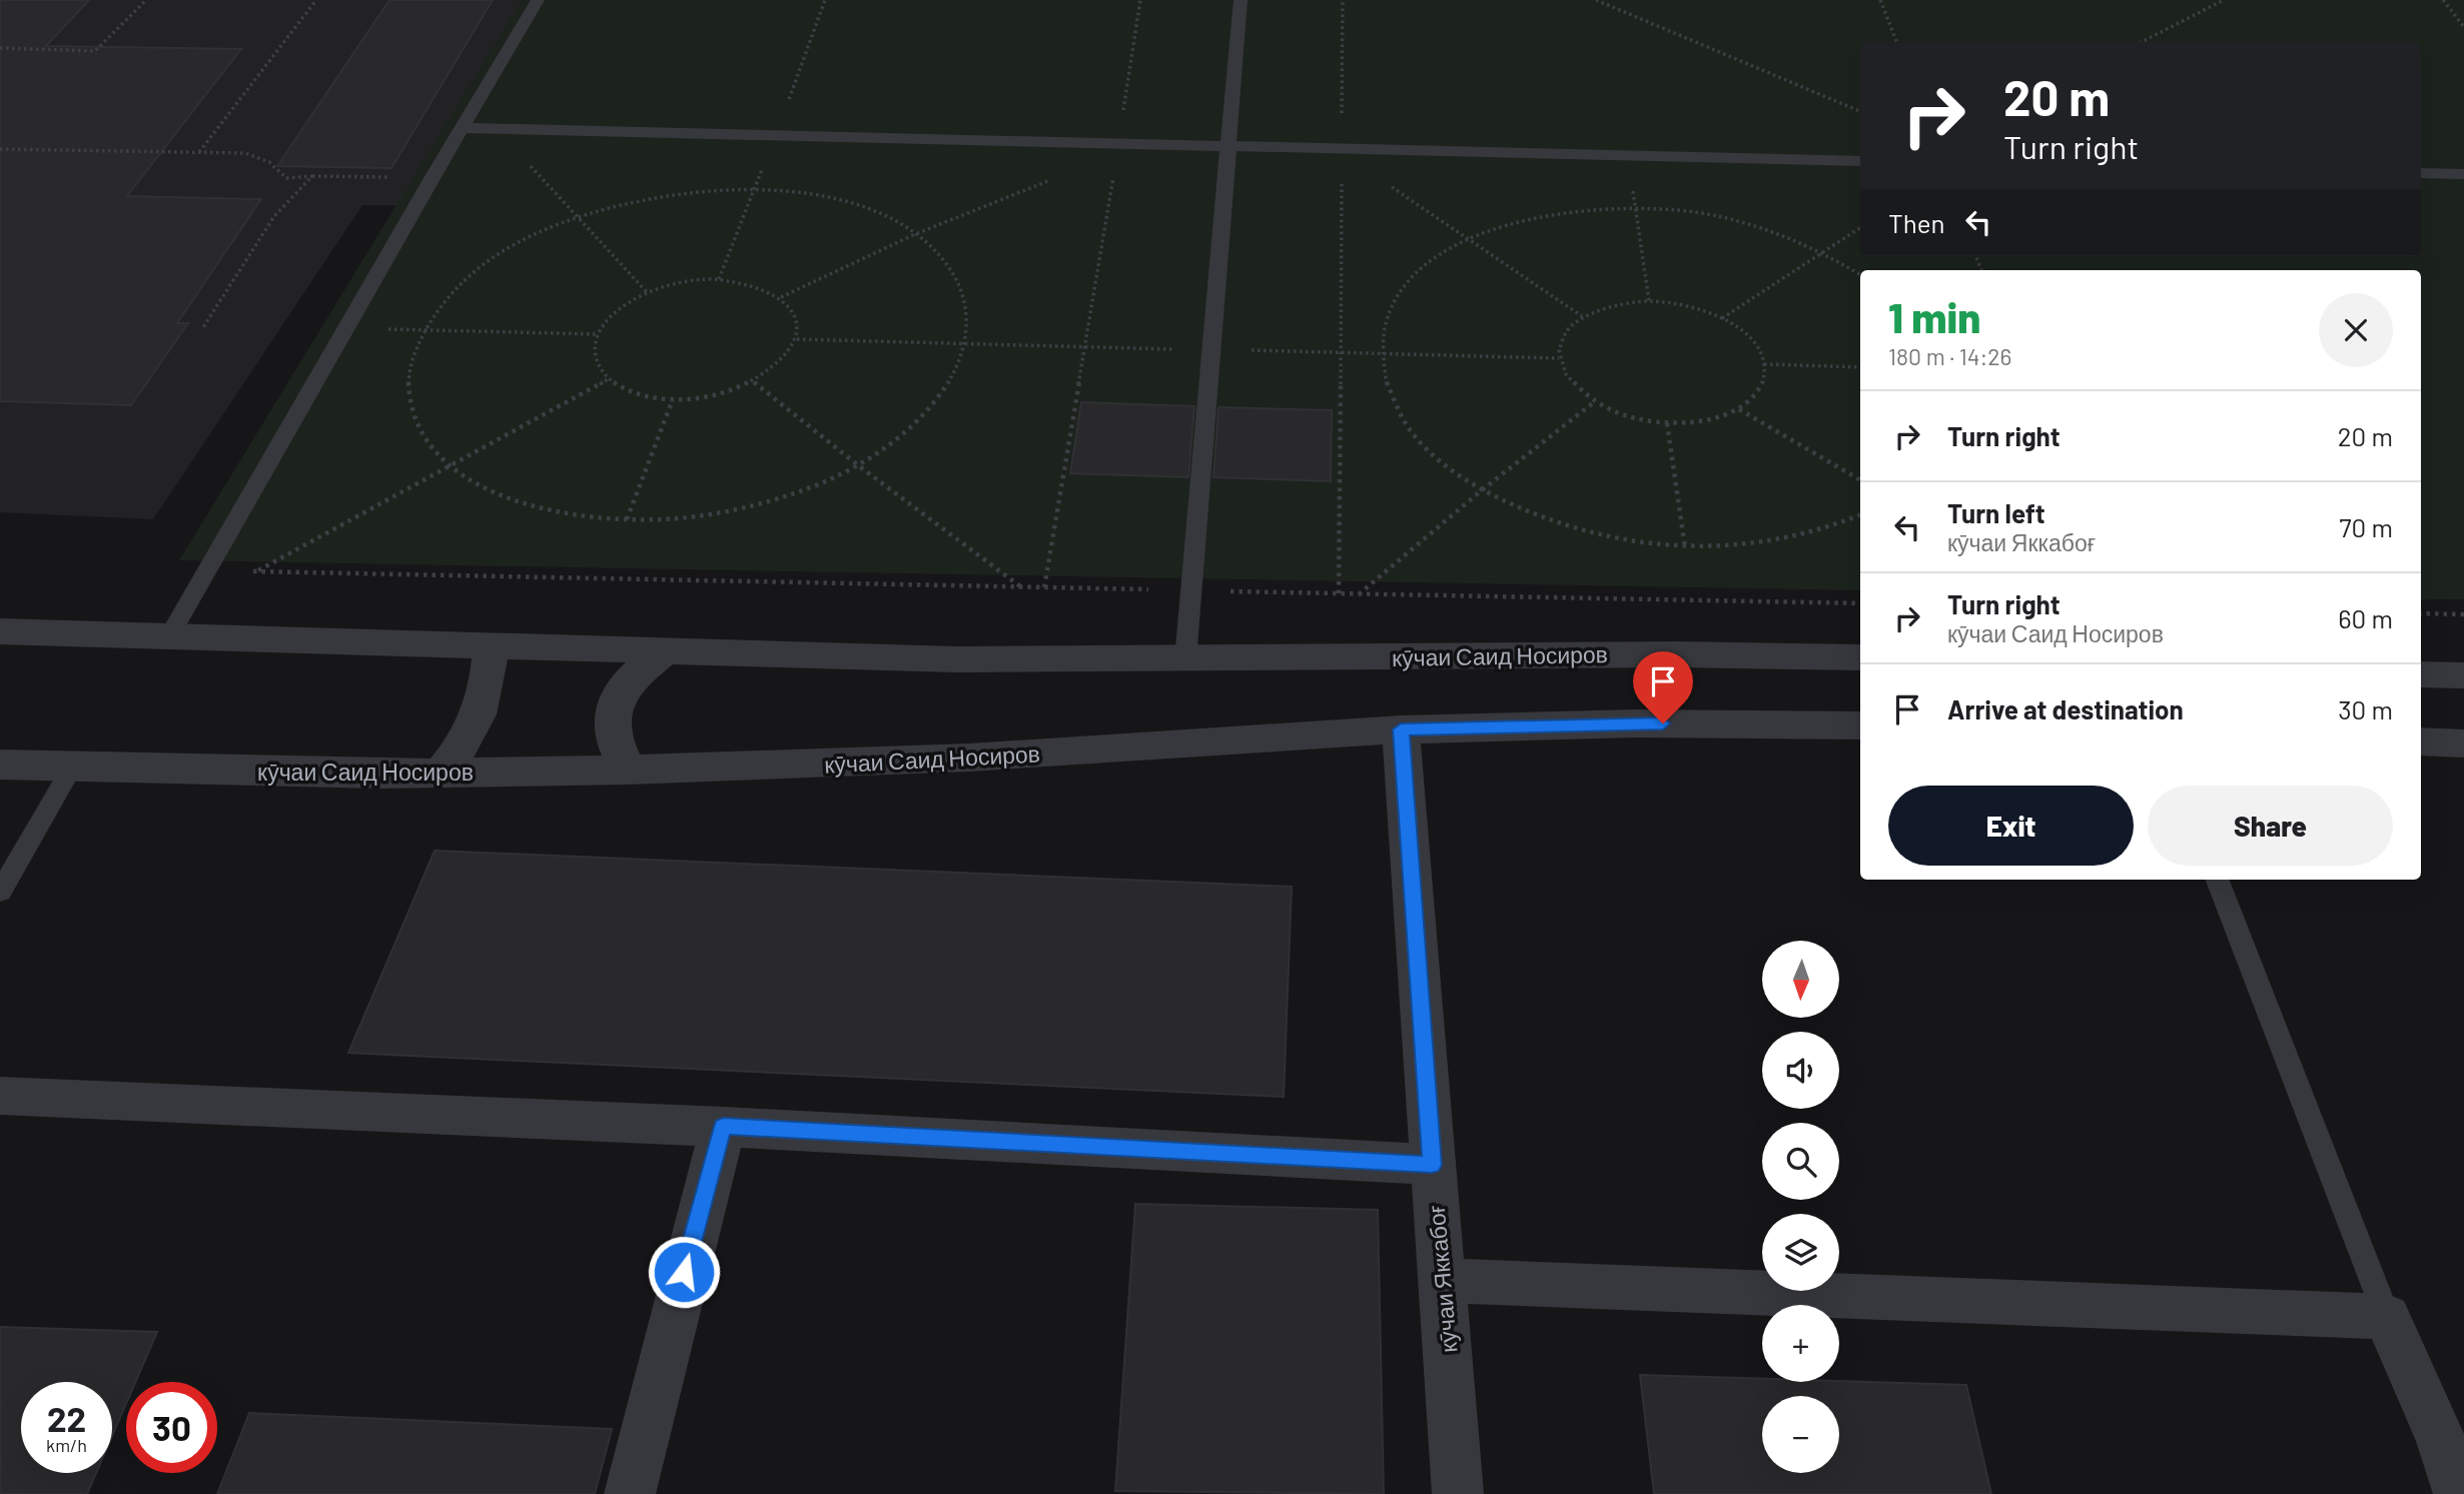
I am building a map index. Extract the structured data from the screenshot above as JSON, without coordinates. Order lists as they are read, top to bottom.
{
  "streets": {
    "street": ["кӯчаи Саид Носиров", "кӯчаи Яккабоғ"]
  },
  "crossings": [
    ["кӯчаи Саид Носиров", "кӯчаи Яккабоғ"]
  ],
  "north": "bottom",
  "page": {
    "turn": ["20 m", "Turn right"],
    "then": "Then",
    "heading": ["1 min", "180 m · 14:26"],
    "list": [
      {
        "name": "Turn right",
        "value": "20 m"
      },
      {
        "name": "Turn left",
        "note": "кӯчаи Яккабоғ",
        "value": "70 m"
      },
      {
        "name": "Turn right",
        "note": "кӯчаи Саид Носиров",
        "value": "60 m"
      },
      {
        "name": "Arrive at destination",
        "value": "30 m"
      }
    ],
    "buttons": ["Exit", "Share"],
    "map_buttons": ["+", "−"],
    "speed": "22 km/h",
    "limit": "30"
  }
}
